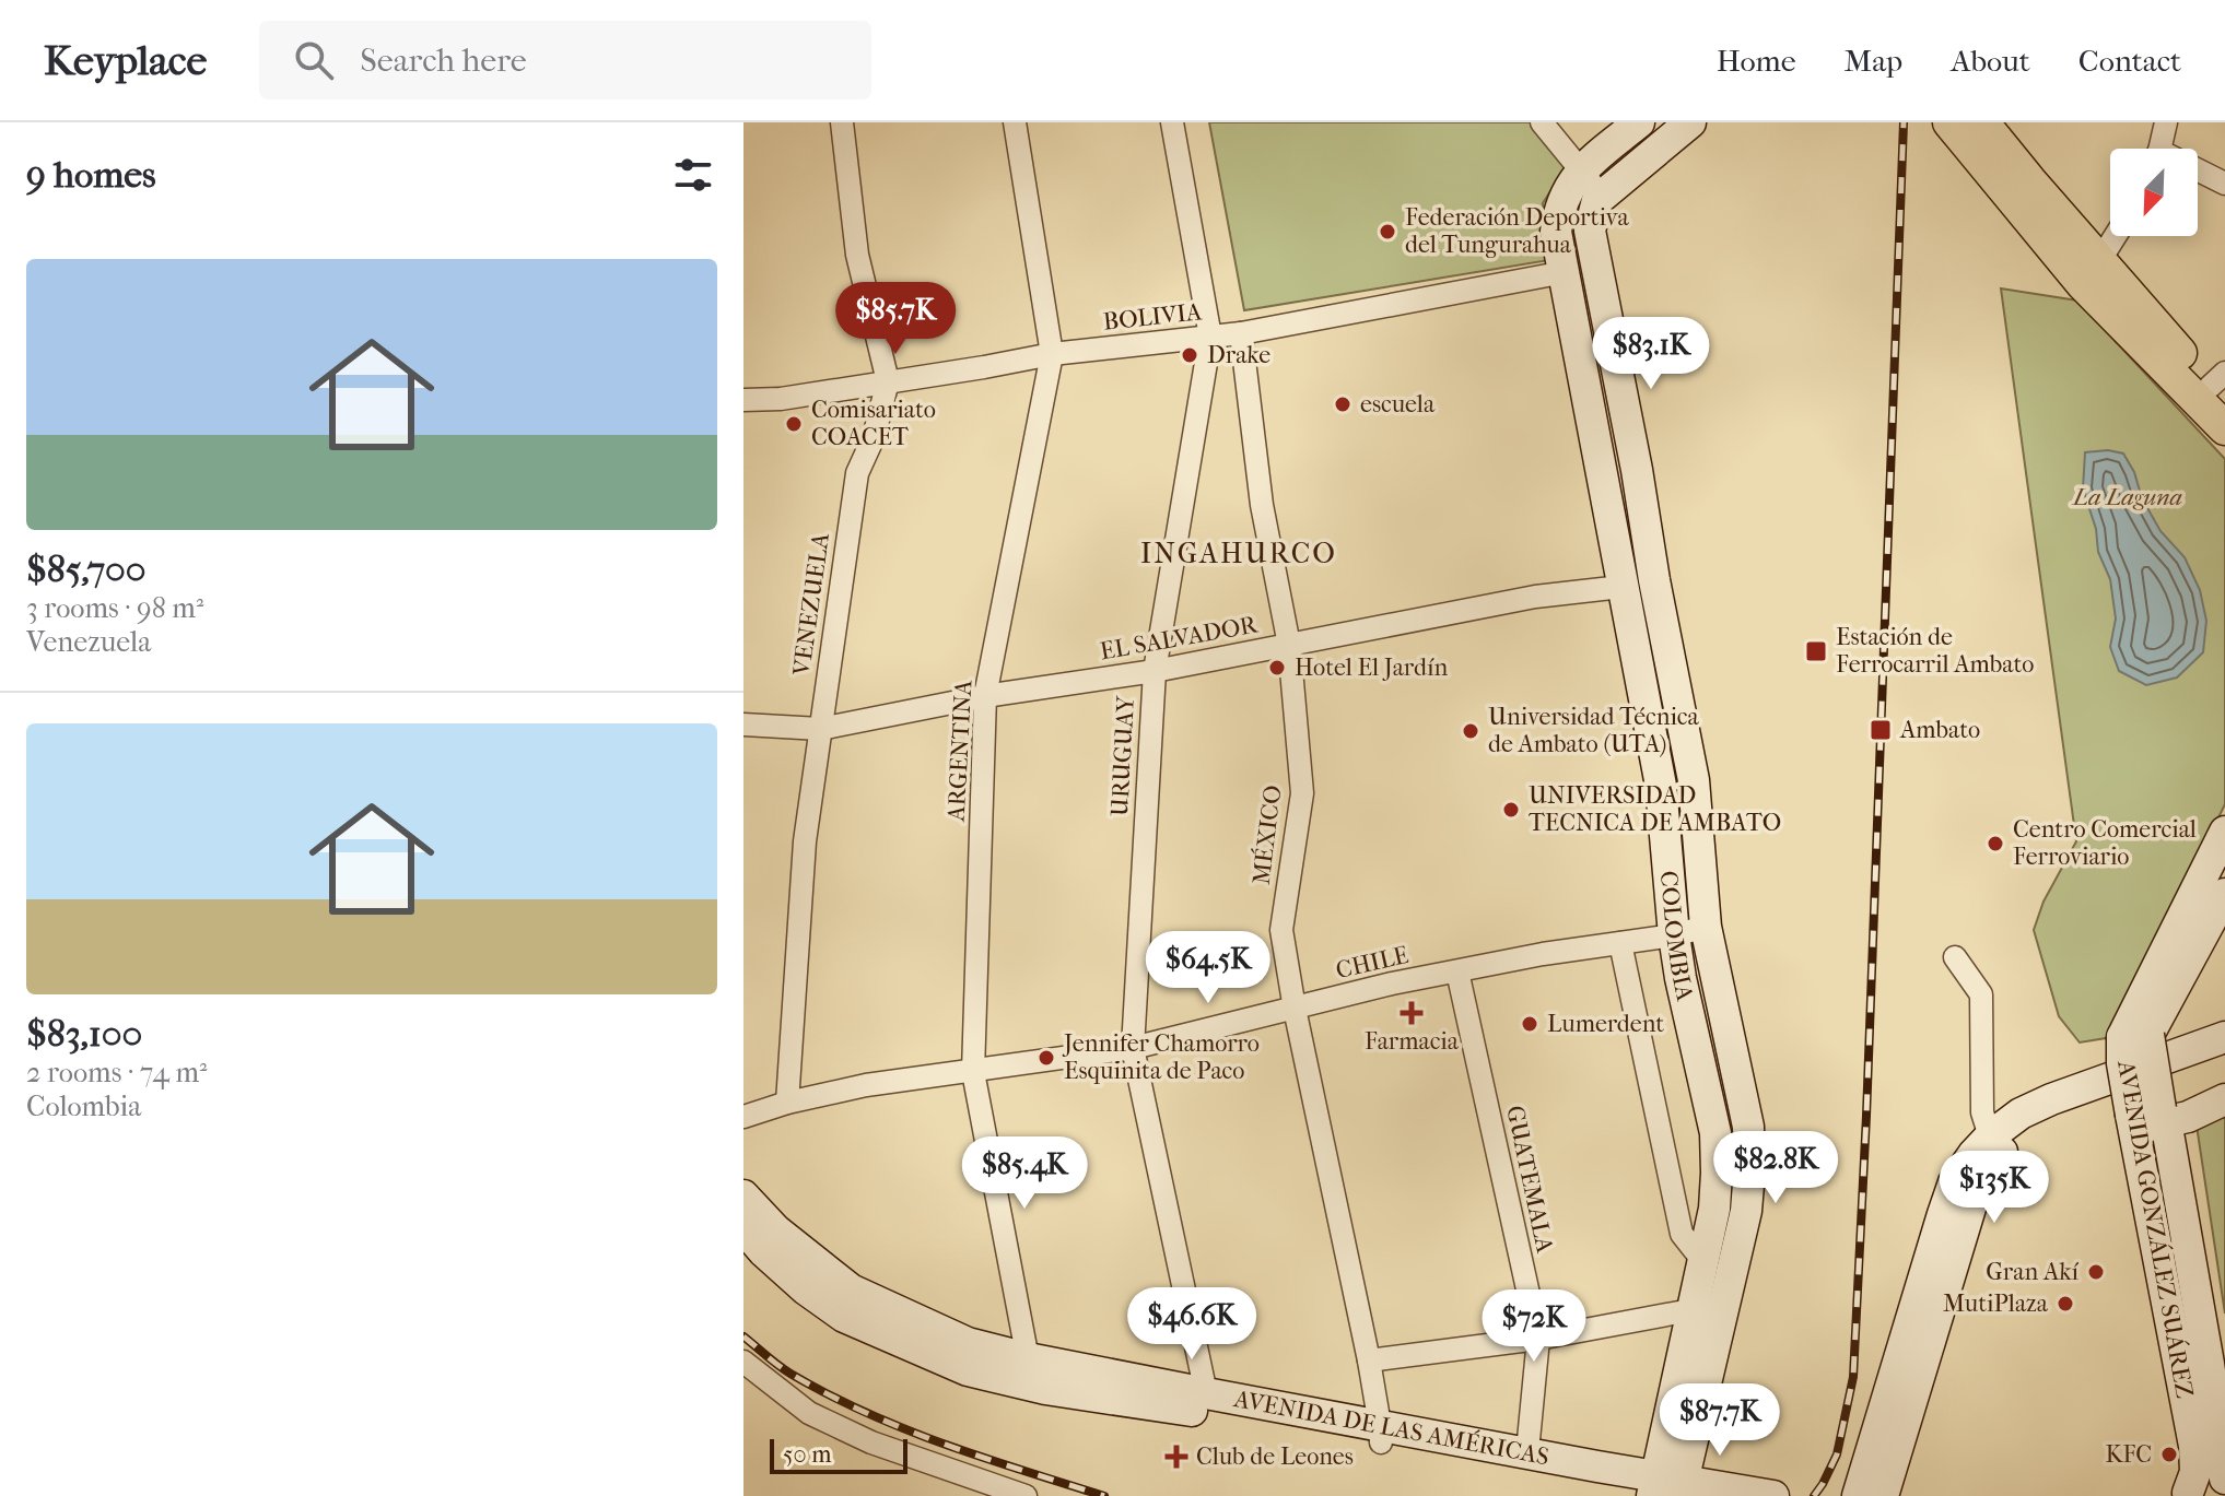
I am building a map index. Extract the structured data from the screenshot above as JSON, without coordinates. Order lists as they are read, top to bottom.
{
  "streets": {
    "main road": ["COLOMBIA", "AVENIDA GONZÁLEZ SUÁREZ", "AVENIDA DE LAS AMÉRICAS"],
    "street": [
      "BOLIVIA",
      "VENEZUELA",
      "EL SALVADOR",
      "ARGENTINA",
      "URUGUAY",
      "MÉXICO",
      "CHILE",
      "GUATEMALA"
    ]
  },
  "crossings": [
    ["BOLIVIA", "VENEZUELA"],
    ["BOLIVIA", "ARGENTINA"],
    ["BOLIVIA", "URUGUAY"],
    ["BOLIVIA", "MÉXICO"],
    ["BOLIVIA", "COLOMBIA"],
    ["VENEZUELA", "EL SALVADOR"],
    ["VENEZUELA", "CHILE"],
    ["EL SALVADOR", "ARGENTINA"],
    ["EL SALVADOR", "URUGUAY"],
    ["EL SALVADOR", "MÉXICO"],
    ["EL SALVADOR", "COLOMBIA"],
    ["ARGENTINA", "CHILE"],
    ["ARGENTINA", "AVENIDA DE LAS AMÉRICAS"],
    ["URUGUAY", "CHILE"],
    ["URUGUAY", "AVENIDA DE LAS AMÉRICAS"],
    ["MÉXICO", "CHILE"],
    ["MÉXICO", "AVENIDA DE LAS AMÉRICAS"],
    ["COLOMBIA", "CHILE"],
    ["COLOMBIA", "AVENIDA DE LAS AMÉRICAS"],
    ["CHILE", "GUATEMALA"],
    ["GUATEMALA", "AVENIDA DE LAS AMÉRICAS"]
  ],
  "districts": ["INGAHURCO"],
  "parks": ["La Laguna"],
  "places": {
    "other": [
      "Federación Deportiva del Tungurahua",
      "Drake",
      "escuela",
      "Comisariato COACET",
      "Hotel El Jardín",
      "Universidad Técnica de Ambato (UTA)",
      "UNIVERSIDAD TECNICA DE AMBATO",
      "Centro Comercial Ferroviario",
      "Lumerdent",
      "Jennifer Chamorro Esquinita de Paco",
      "Gran Akí",
      "MutiPlaza",
      "KFC"
    ],
    "transit": ["Estación de Ferrocarril Ambato", "Ambato"],
    "health": ["Farmacia", "Club de Leones"]
  },
  "scale_bar": "50 m",
  "north": "bottom left",
  "page": {
    "header": "Keyplace",
    "search": "Search here",
    "nav": [
      "Home",
      "Map",
      "About",
      "Contact"
    ],
    "heading": "9 homes",
    "list": [
      {
        "name": "$85,700",
        "note": "3 rooms · 98 m² · Venezuela"
      },
      {
        "name": "$83,100",
        "note": "2 rooms · 74 m² · Colombia"
      }
    ],
    "price": [
      "$85.7K",
      "$83.1K",
      "$64.5K",
      "$82.8K",
      "$85.4K",
      "$135K",
      "$46.6K",
      "$72K",
      "$87.7K"
    ],
    "scale": "50 m"
  }
}
